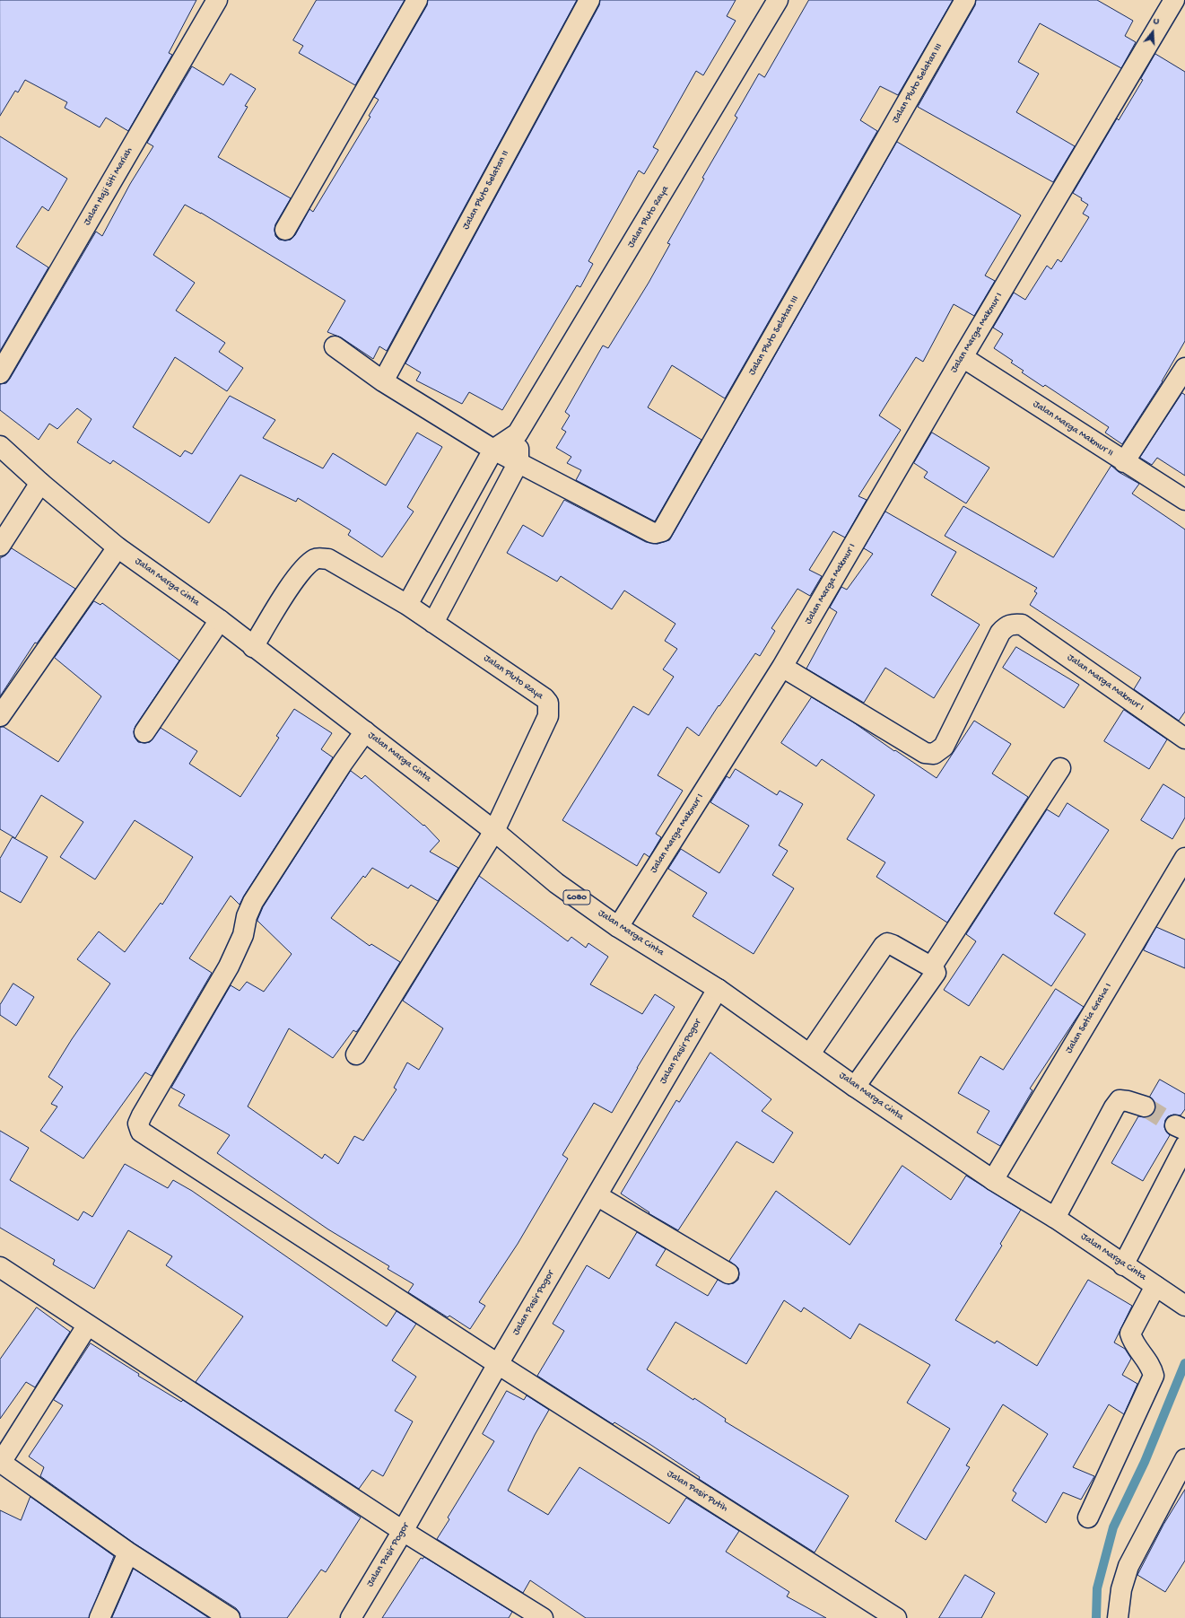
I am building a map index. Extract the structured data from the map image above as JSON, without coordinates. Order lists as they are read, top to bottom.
{
  "streets": {
    "street": [
      "Jalan Pluto Selatan III",
      "Jalan Haji Siti Mariah",
      "Jalan Pluto Selatan II",
      "Jalan Pluto Raya",
      "Jalan Marga Makmur I",
      "Jalan Marga Makmur II",
      "Jalan Marga Cinta",
      "6080",
      "Jalan Setia Graha I",
      "Jalan Pasir Pogor",
      "Jalan Pasir Putih"
    ]
  },
  "crossings": [
    ["Jalan Pluto Raya", "Jalan Marga Cinta"],
    ["Jalan Marga Makmur I", "Jalan Marga Makmur II"],
    ["Jalan Marga Makmur I", "Jalan Marga Cinta"],
    ["Jalan Marga Cinta", "Jalan Setia Graha I"],
    ["Jalan Marga Cinta", "Jalan Pasir Pogor"],
    ["Jalan Marga Cinta", "Jalan Pasir Putih"],
    ["Jalan Pasir Pogor", "Jalan Pasir Putih"]
  ],
  "north": "top"
}
